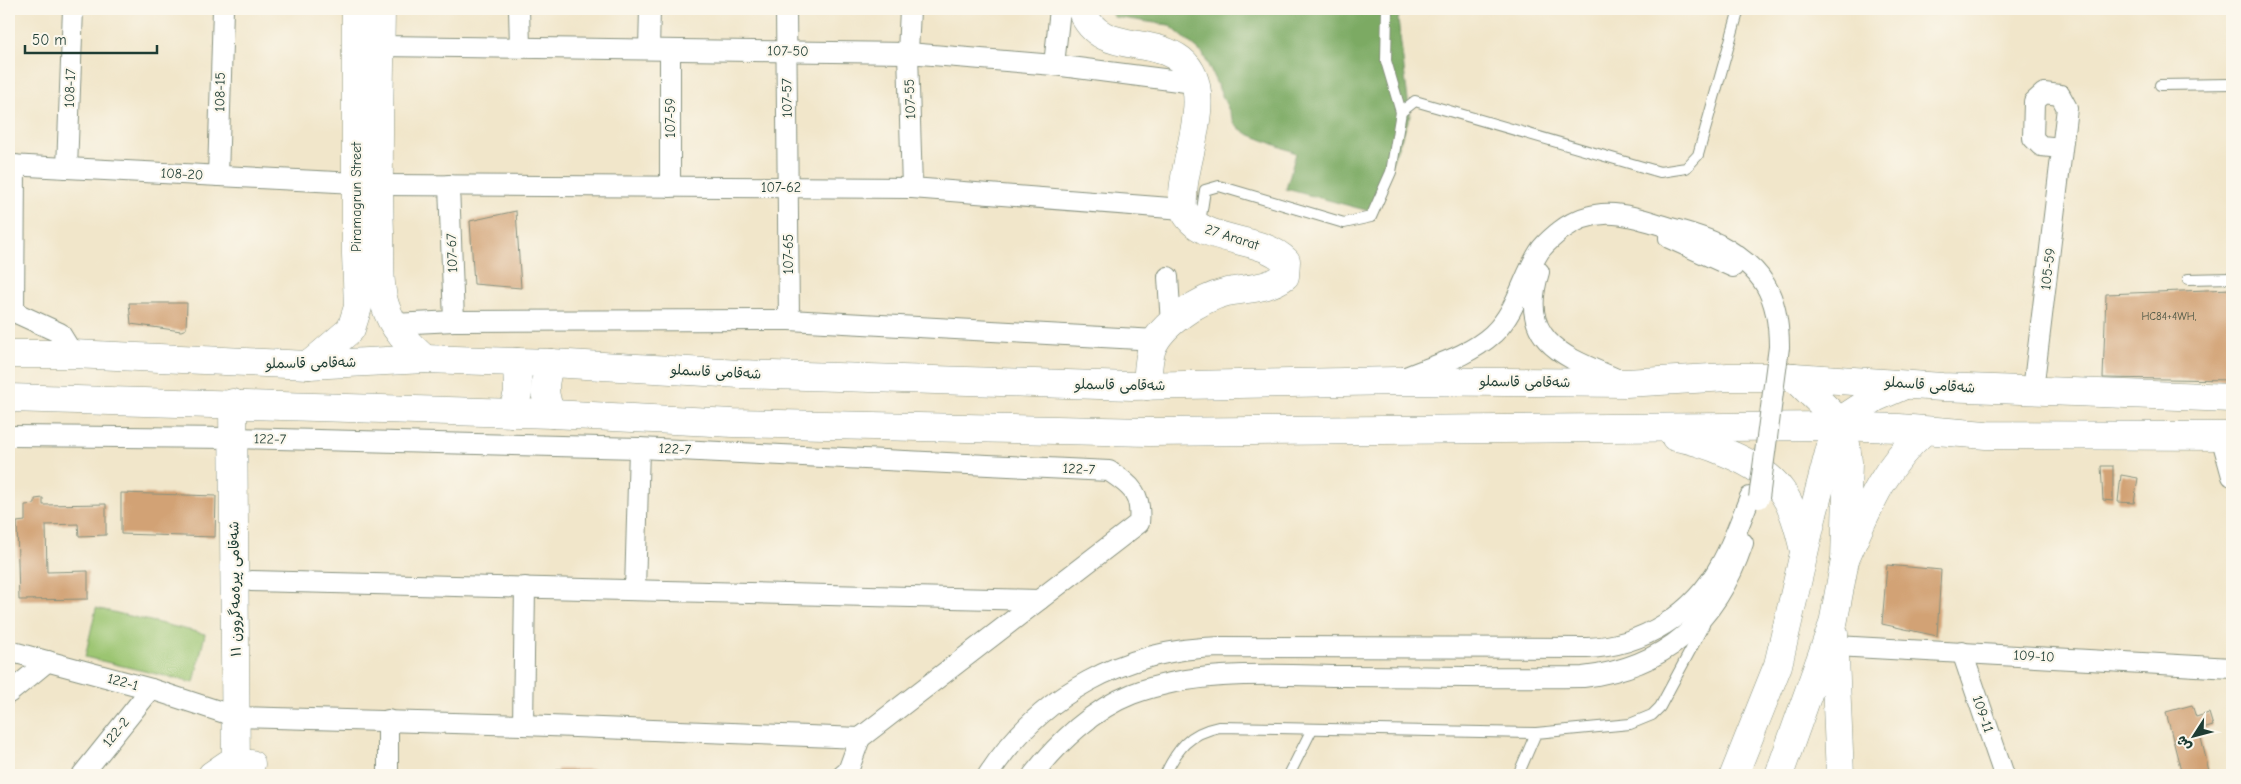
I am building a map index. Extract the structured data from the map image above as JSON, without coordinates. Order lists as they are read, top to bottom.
{
  "streets": {
    "main road": [
      "Piramagrun Street",
      "27 Ararat",
      "شەقامی قاسملو",
      "شەقامی پیرەمەگروون ١١"
    ],
    "street": [
      "107-50",
      "108-17",
      "108-15",
      "107-57",
      "107-55",
      "107-59",
      "108-20",
      "107-62",
      "107-67",
      "107-65",
      "105-59",
      "122-7",
      "109-10",
      "122-1",
      "109-11",
      "122-2"
    ]
  },
  "crossings": [
    ["107-50", "107-57"],
    ["107-50", "107-55"],
    ["107-50", "107-59"],
    ["107-50", "Piramagrun Street"],
    ["108-17", "108-20"],
    ["108-15", "108-20"],
    ["107-57", "107-62"],
    ["107-57", "107-65"],
    ["107-55", "107-62"],
    ["107-59", "107-62"],
    ["108-20", "107-62"],
    ["108-20", "Piramagrun Street"],
    ["107-62", "Piramagrun Street"],
    ["107-62", "27 Ararat"],
    ["107-62", "107-67"],
    ["107-62", "107-65"],
    ["Piramagrun Street", "شەقامی قاسملو"],
    ["105-59", "شەقامی قاسملو"],
    ["122-7", "شەقامی پیرەمەگروون ١١"],
    ["شەقامی پیرەمەگروون ١١", "122-1"],
    ["109-10", "109-11"],
    ["122-1", "122-2"]
  ],
  "house_numbers": ["HC84+4WH,"],
  "scale_bar": "50 m",
  "north": "bottom left"
}
